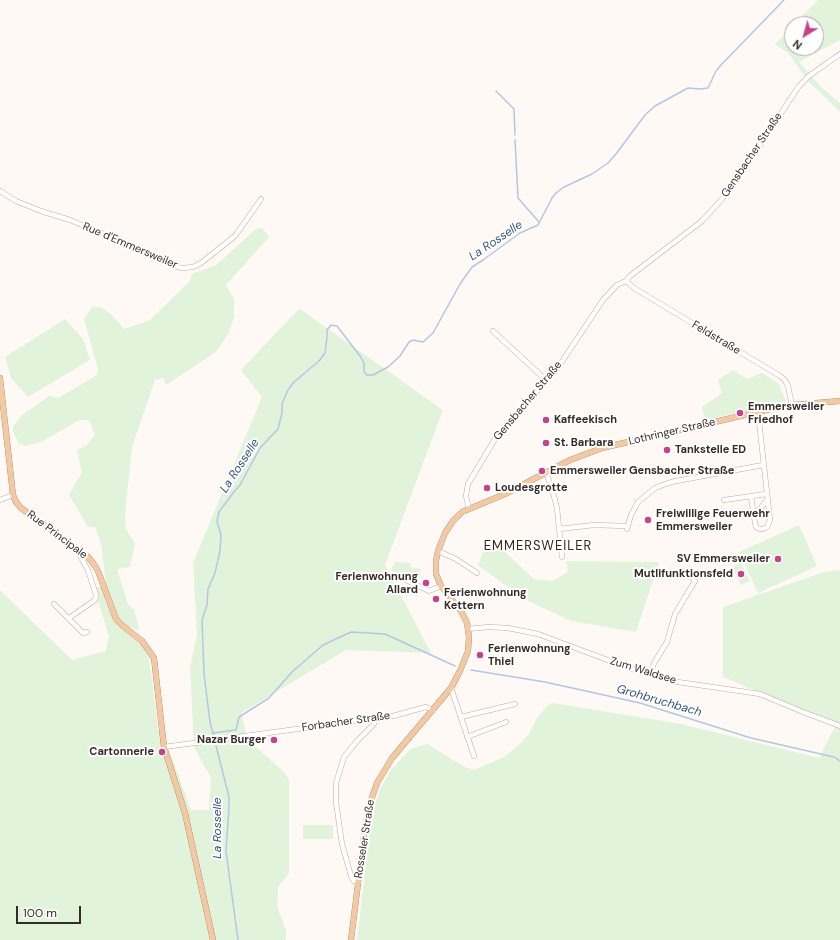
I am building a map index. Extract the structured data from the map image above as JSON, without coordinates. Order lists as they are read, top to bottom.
{
  "streets": {
    "main road": ["Lothringer Straße", "Rue Principale", "Rosseler Straße"],
    "street": [
      "Gensbacher Straße",
      "Rue d'Emmersweiler",
      "Feldstraße",
      "Zum Waldsee",
      "Forbacher Straße"
    ]
  },
  "crossings": [
    ["Gensbacher Straße", "Feldstraße"],
    ["Gensbacher Straße", "Lothringer Straße"],
    ["Feldstraße", "Lothringer Straße"],
    ["Rue Principale", "Forbacher Straße"],
    ["Forbacher Straße", "Rosseler Straße"]
  ],
  "districts": ["EMMERSWEILER"],
  "water": ["La Rosselle", "Grohbruchbach"],
  "places": [
    "Emmersweiler Friedhof",
    "Kaffeekisch",
    "St. Barbara",
    "Tankstelle ED",
    "Emmersweiler Gensbacher Straße",
    "Loudesgrotte",
    "Freiwillige Feuerwehr Emmersweiler",
    "SV Emmersweiler",
    "Mutlifunktionsfeld",
    "Ferienwohnung Allard",
    "Ferienwohnung Kettern",
    "Ferienwohnung Thiel",
    "Nazar Burger",
    "Cartonnerie"
  ],
  "scale_bar": "100 m",
  "north": "bottom left"
}
